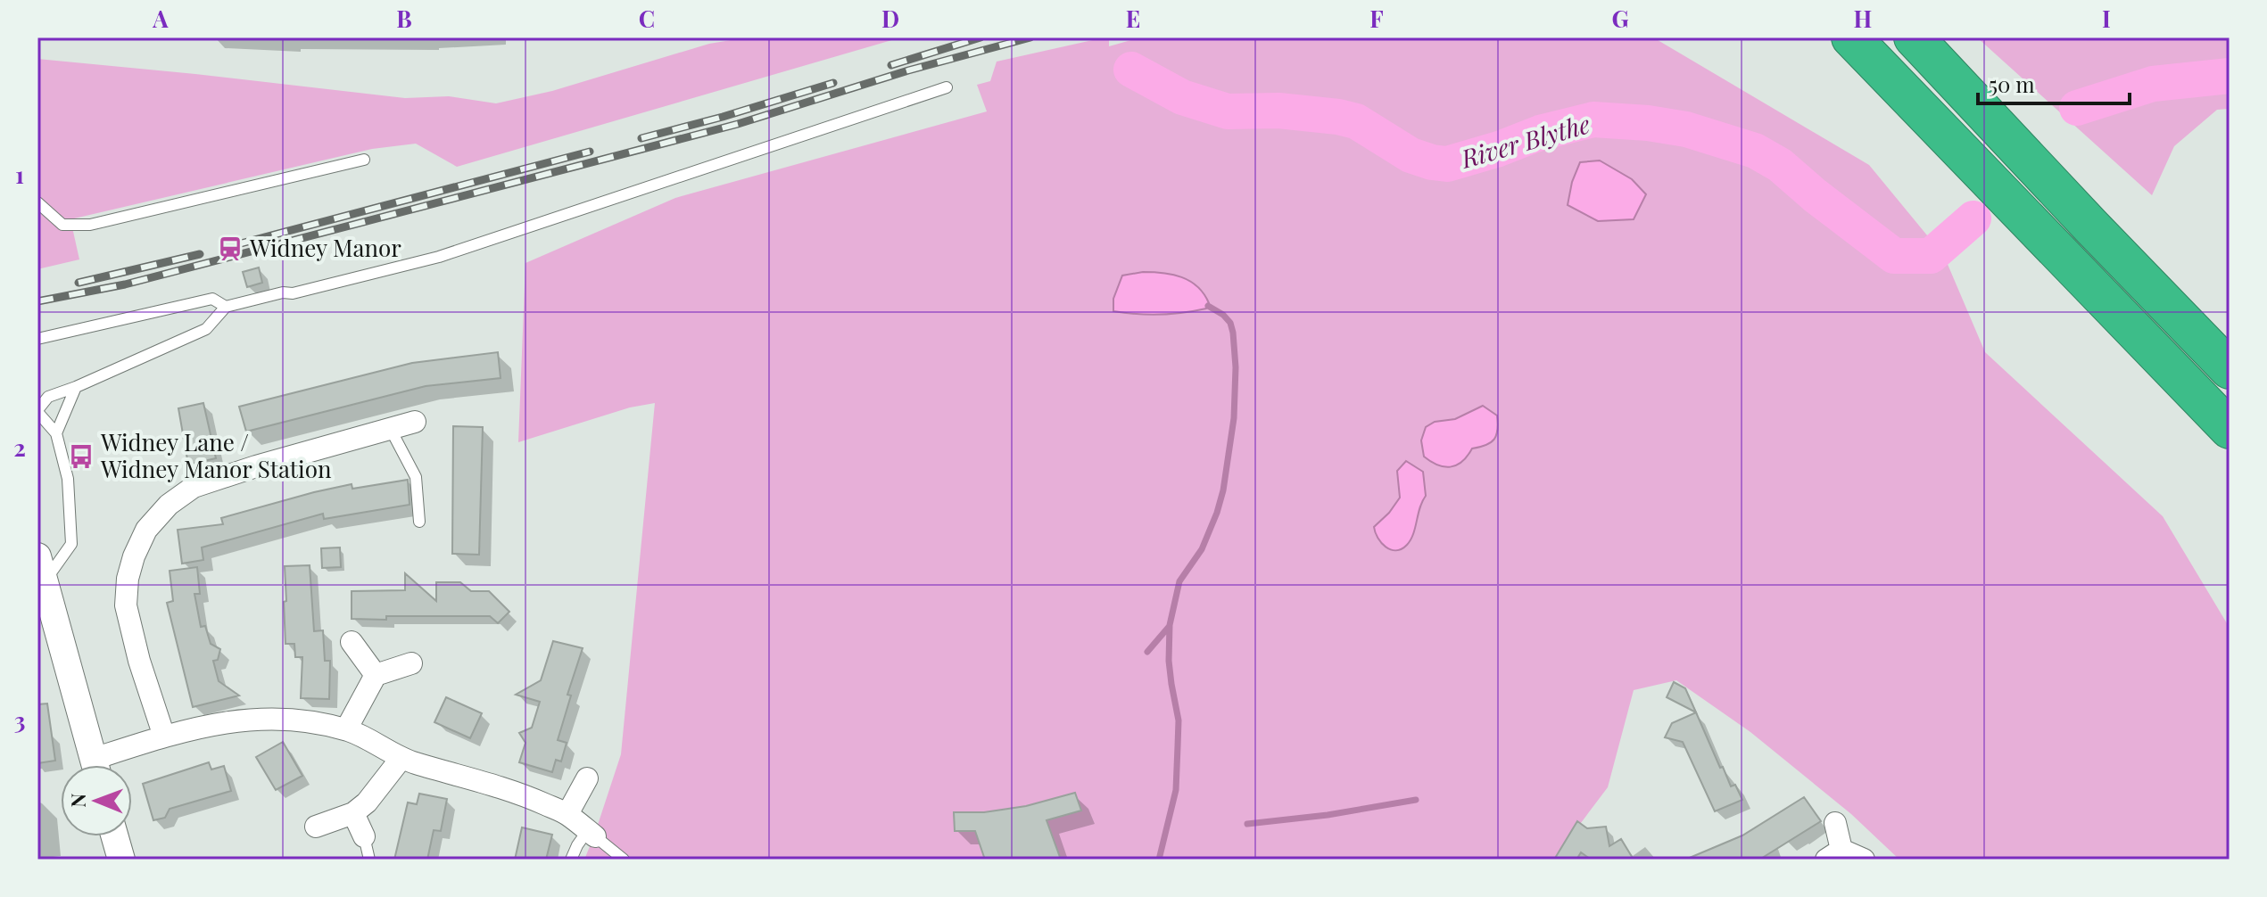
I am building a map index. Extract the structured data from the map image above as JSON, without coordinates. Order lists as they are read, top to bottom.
{
  "water": ["River Blythe"],
  "places": {
    "station": ["Widney Manor"],
    "bus stop": ["Widney Lane / Widney Manor Station"]
  },
  "scale_bar": "50 m",
  "north": "left",
  "grid": {
    "columns": [
      "A",
      "B",
      "C",
      "D",
      "E",
      "F",
      "G",
      "H",
      "I"
    ],
    "rows": ["1", "2", "3"]
  }
}
